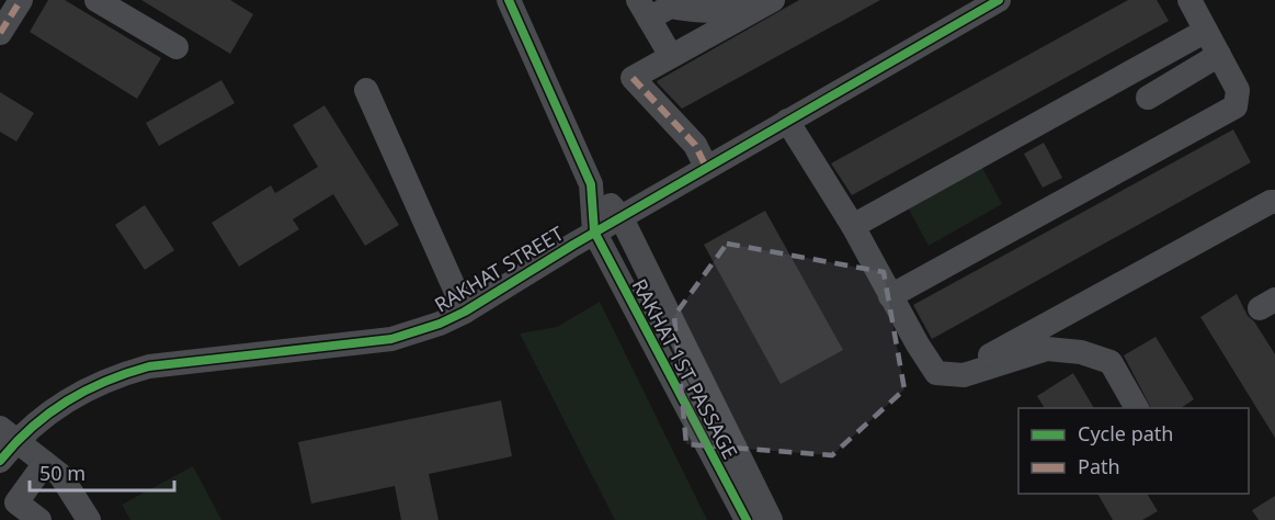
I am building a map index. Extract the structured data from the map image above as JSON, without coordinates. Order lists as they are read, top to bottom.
{
  "streets": {
    "street": ["RAKHAT STREET", "RAKHAT 1ST PASSAGE"]
  },
  "crossings": [
    ["RAKHAT STREET", "RAKHAT 1ST PASSAGE"]
  ],
  "legend": ["Cycle path", "Path"],
  "scale_bar": "50 m"
}
